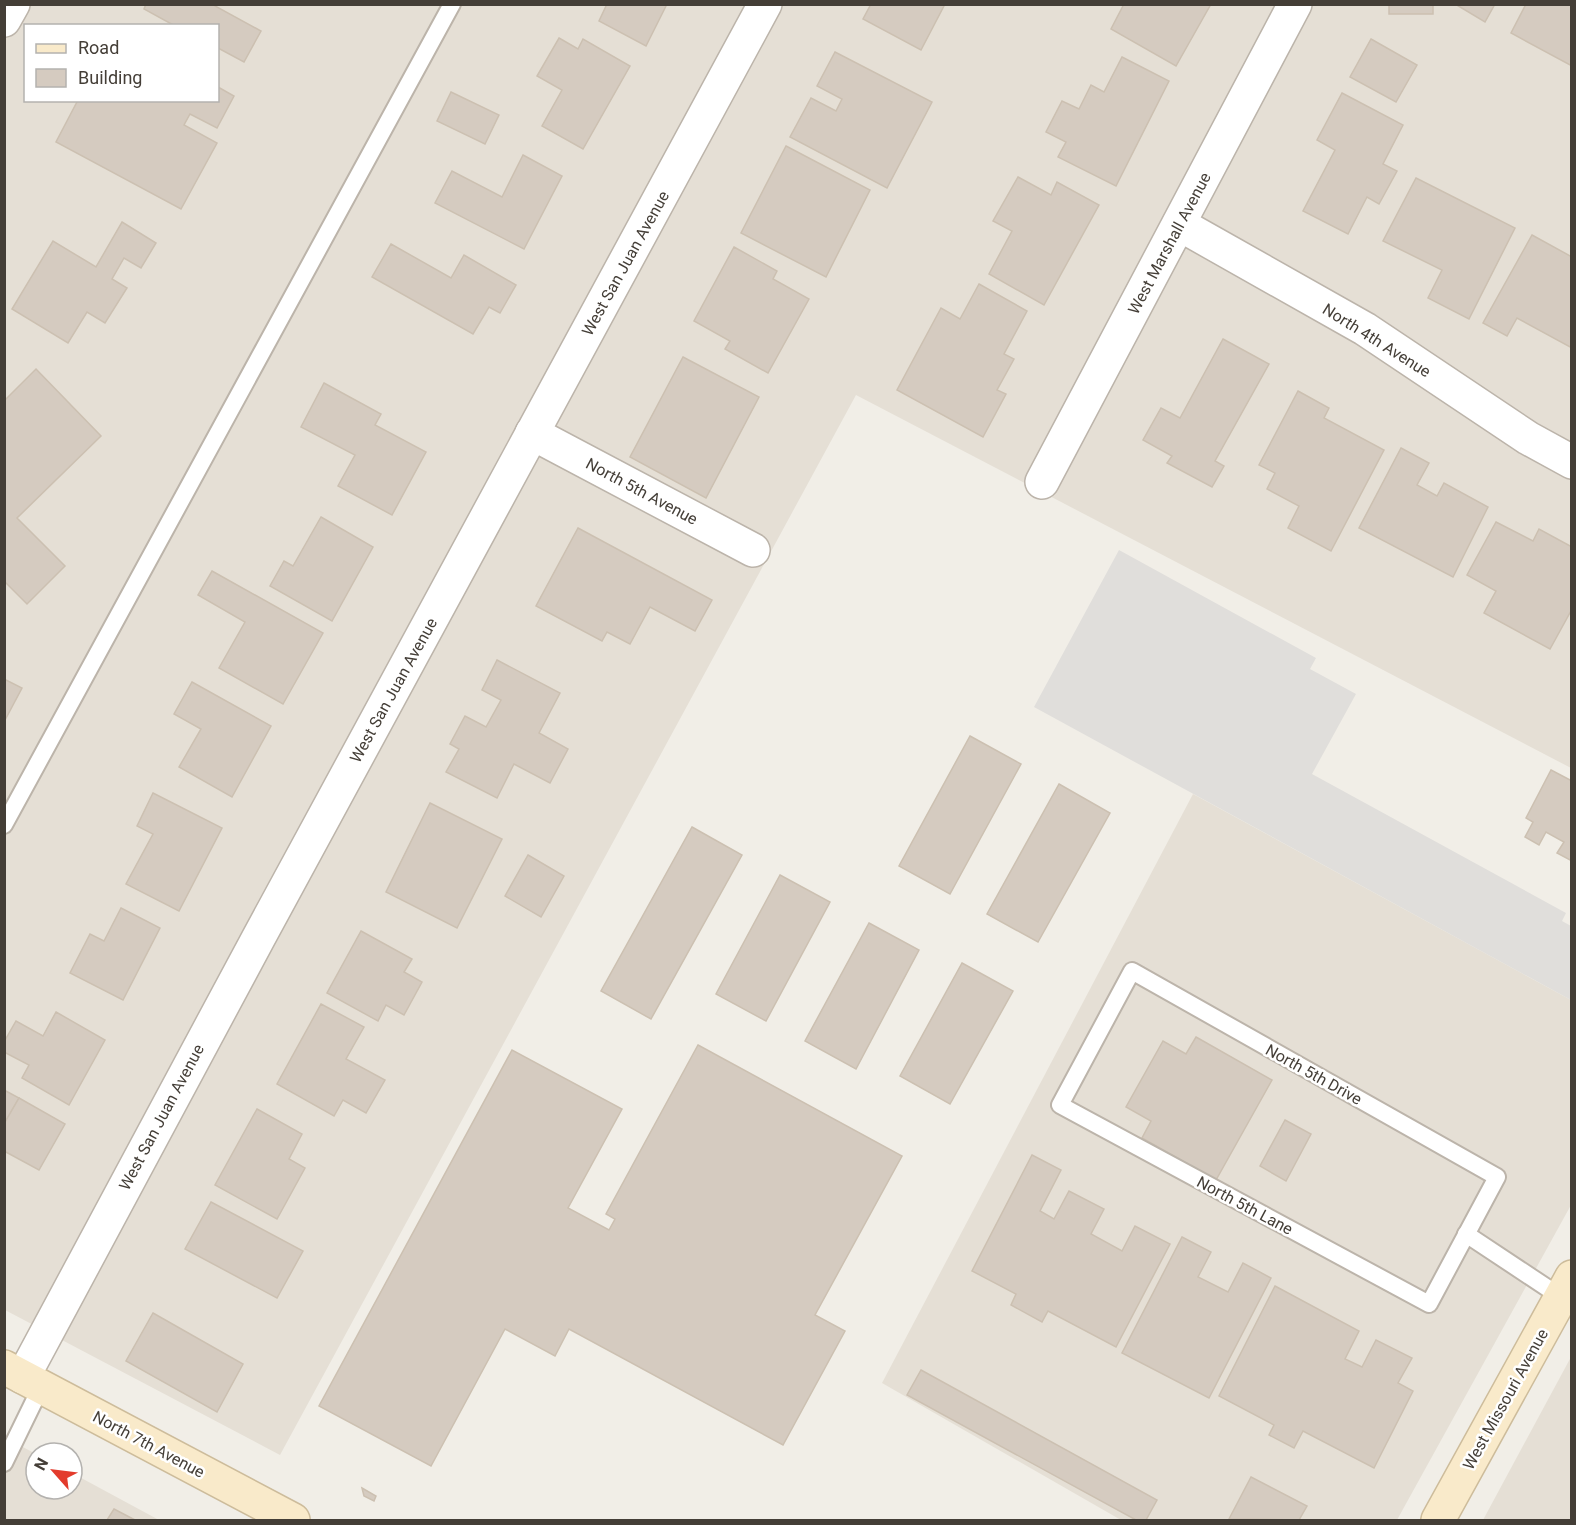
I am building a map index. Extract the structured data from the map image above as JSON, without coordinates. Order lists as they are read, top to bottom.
{
  "streets": {
    "main road": ["West Missouri Avenue", "North 7th Avenue"],
    "street": [
      "West Marshall Avenue",
      "West San Juan Avenue",
      "North 4th Avenue",
      "North 5th Avenue"
    ],
    "lane": ["North 5th Drive", "North 5th Lane"]
  },
  "crossings": [
    ["West Marshall Avenue", "North 4th Avenue"],
    ["West San Juan Avenue", "North 5th Avenue"],
    ["West San Juan Avenue", "North 7th Avenue"],
    ["North 5th Drive", "North 5th Lane"]
  ],
  "legend": ["Road", "Building"],
  "north": "top left"
}
